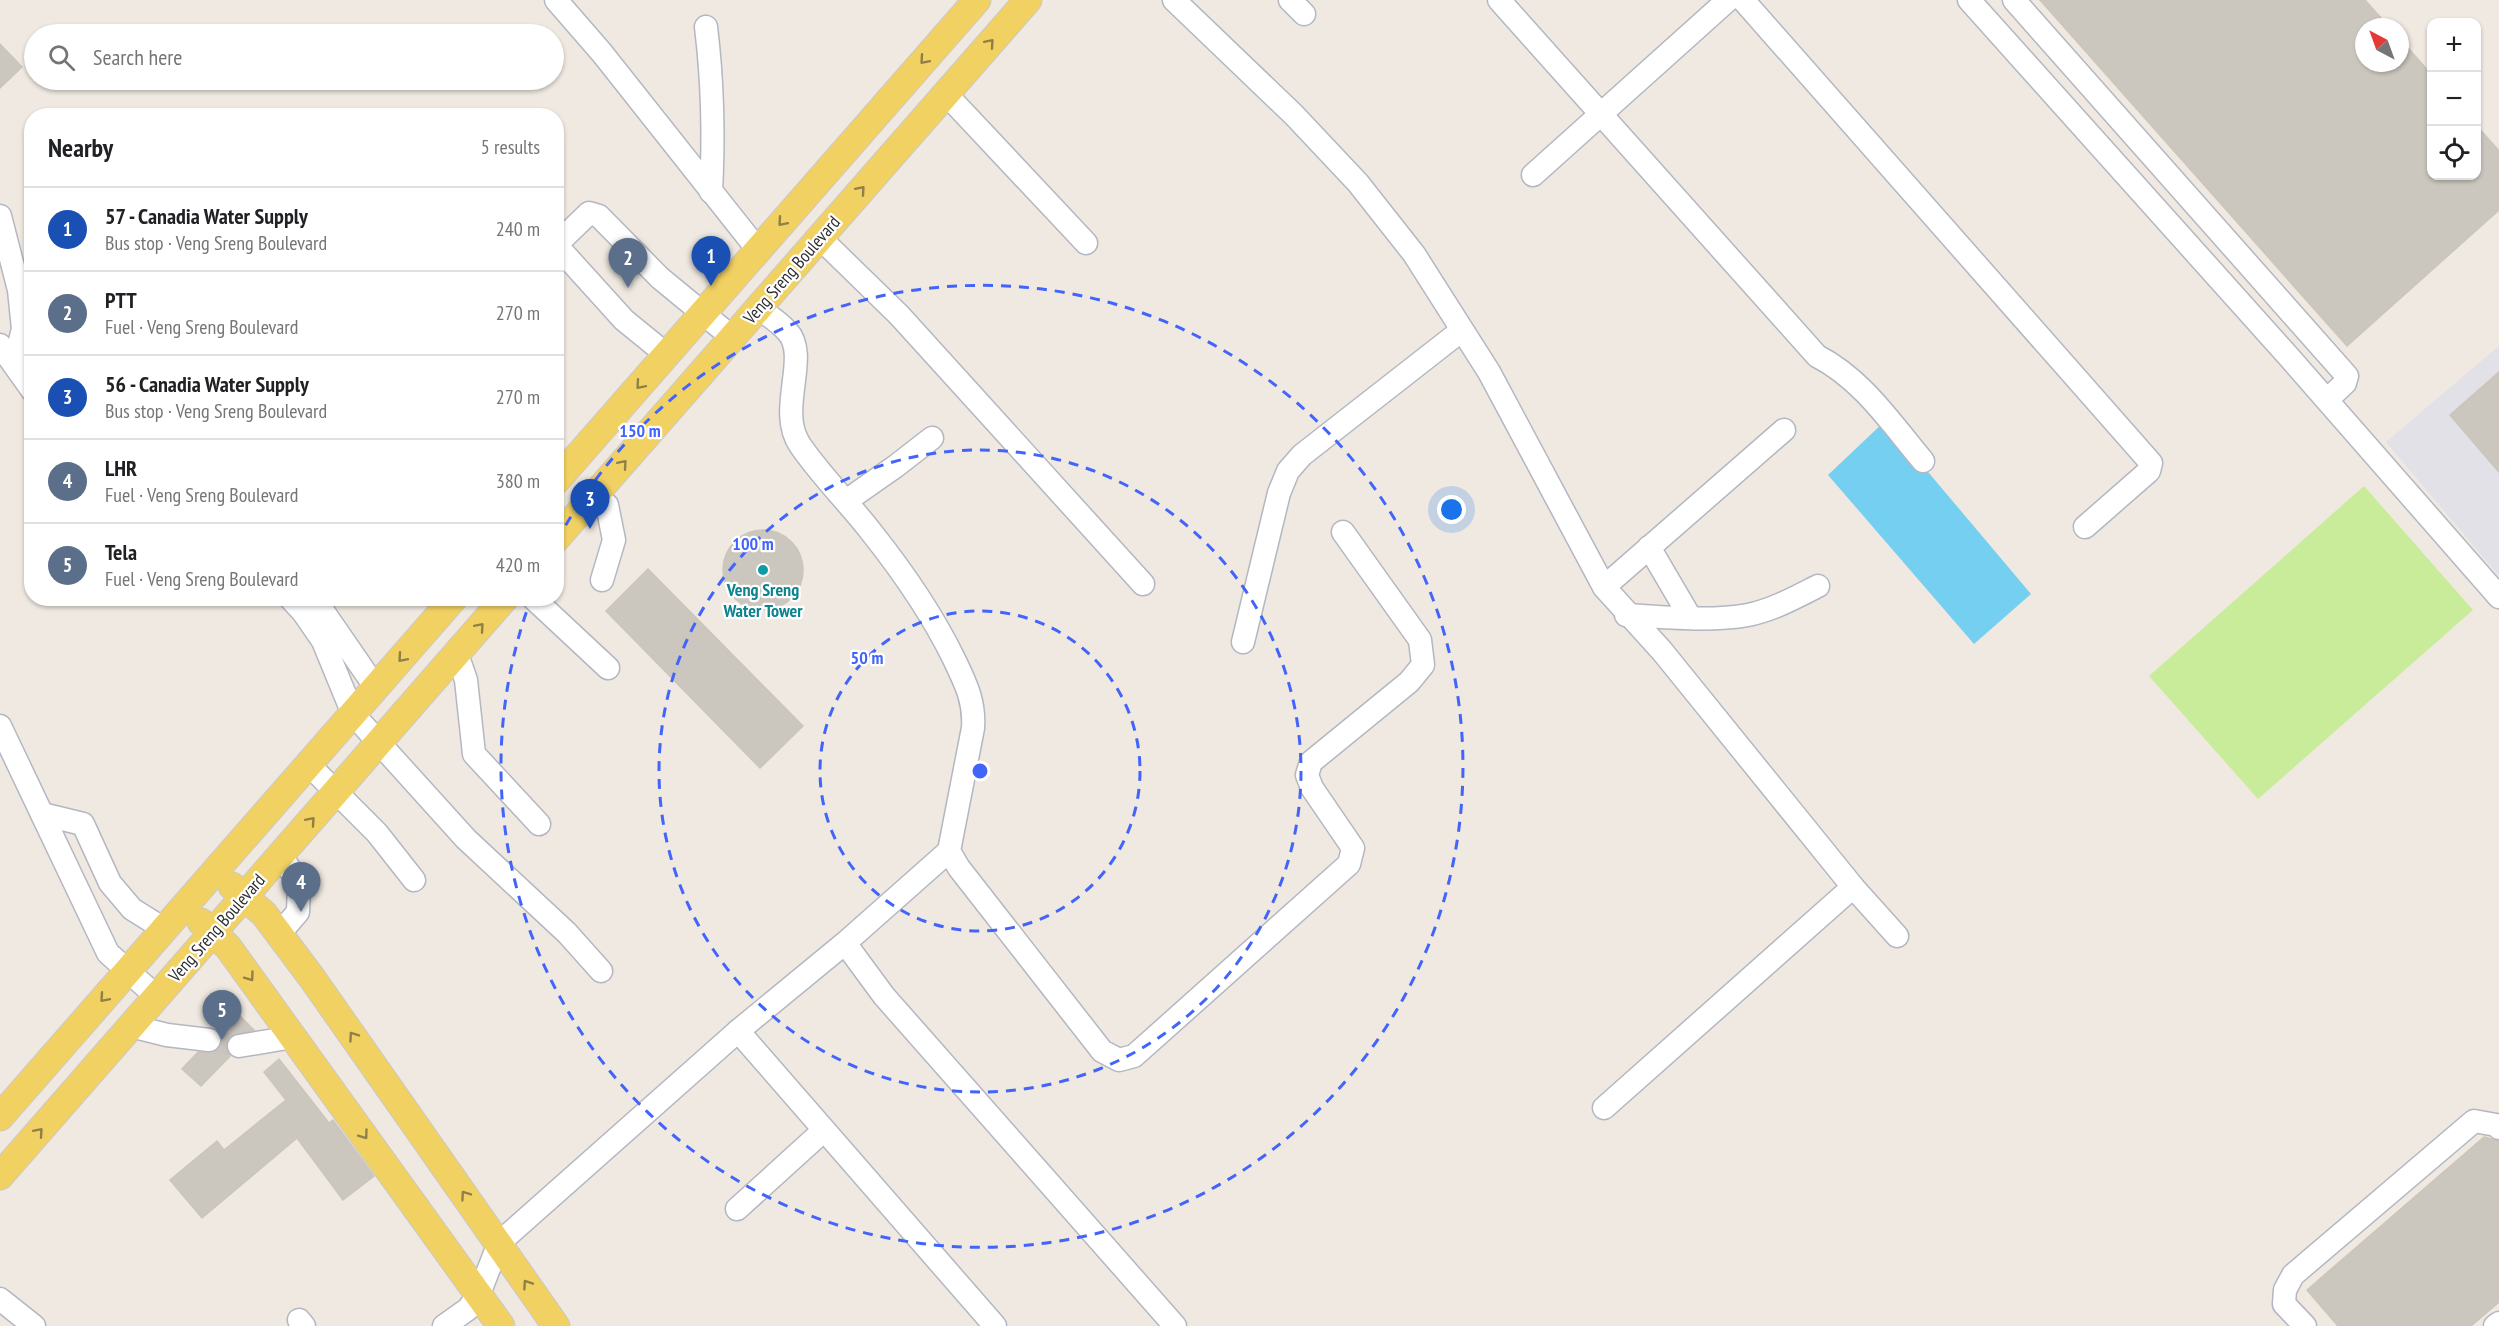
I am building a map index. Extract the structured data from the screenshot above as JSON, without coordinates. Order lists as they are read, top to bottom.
{
  "streets": {
    "main road": ["Veng Sreng Boulevard"]
  },
  "places": ["Veng Sreng Water Tower"],
  "north": "top left",
  "page": {
    "map_buttons": ["+", "−"],
    "search": "Search here",
    "heading": ["Nearby", "5 results"],
    "list": [
      {
        "mark": "1",
        "name": "57 - Canadia Water Supply",
        "note": "Bus stop · Veng Sreng Boulevard",
        "value": "240 m"
      },
      {
        "mark": "2",
        "name": "PTT",
        "note": "Fuel · Veng Sreng Boulevard",
        "value": "270 m"
      },
      {
        "mark": "3",
        "name": "56 - Canadia Water Supply",
        "note": "Bus stop · Veng Sreng Boulevard",
        "value": "270 m"
      },
      {
        "mark": "4",
        "name": "LHR",
        "note": "Fuel · Veng Sreng Boulevard",
        "value": "380 m"
      },
      {
        "mark": "5",
        "name": "Tela",
        "note": "Fuel · Veng Sreng Boulevard",
        "value": "420 m"
      }
    ],
    "pins": [
      "1",
      "2",
      "3",
      "4",
      "5"
    ]
  },
  "rings": ["150 m", "100 m", "50 m"]
}
